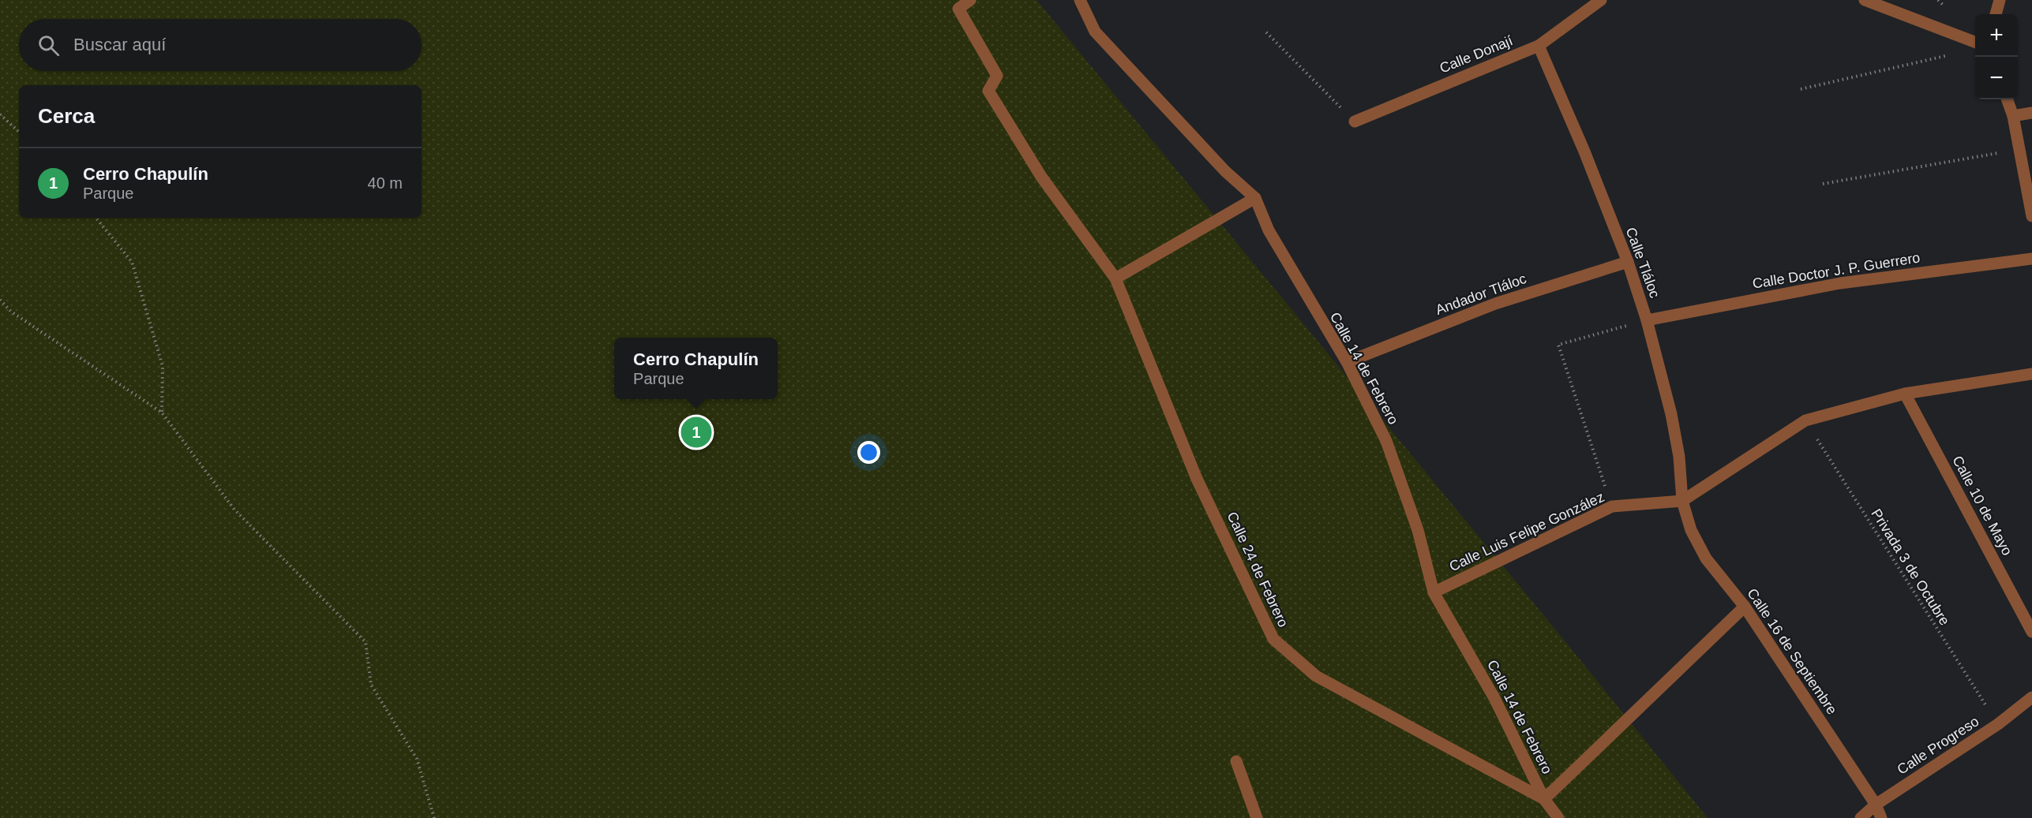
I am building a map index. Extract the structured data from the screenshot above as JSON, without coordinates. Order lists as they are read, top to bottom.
{
  "streets": {
    "street": [
      "Calle Donají",
      "Calle Tláloc",
      "Calle Doctor J. P. Guerrero",
      "Andador Tláloc",
      "Calle 14 de Febrero",
      "Calle 10 de Mayo",
      "Calle Luis Felipe González",
      "Calle 24 de Febrero",
      "Calle 16 de Septiembre",
      "Calle Progreso"
    ],
    "path": ["Privada 3 de Octubre"]
  },
  "crossings": [
    ["Calle Donají", "Calle Tláloc"],
    ["Calle Tláloc", "Calle Doctor J. P. Guerrero"],
    ["Calle Tláloc", "Andador Tláloc"],
    ["Calle Tláloc", "Calle Luis Felipe González"],
    ["Calle Tláloc", "Calle 16 de Septiembre"],
    ["Andador Tláloc", "Calle 14 de Febrero"],
    ["Calle 14 de Febrero", "Calle Luis Felipe González"],
    ["Calle 14 de Febrero", "Calle 24 de Febrero"],
    ["Calle 10 de Mayo", "Calle Luis Felipe González"],
    ["Calle Luis Felipe González", "Privada 3 de Octubre"],
    ["Calle Luis Felipe González", "Calle 16 de Septiembre"],
    ["Privada 3 de Octubre", "Calle Progreso"],
    ["Calle 16 de Septiembre", "Calle Progreso"]
  ],
  "page": {
    "map_buttons": ["+", "−"],
    "search": "Buscar aquí",
    "heading": "Cerca",
    "list": [
      {
        "mark": "1",
        "name": "Cerro Chapulín",
        "note": "Parque",
        "value": "40 m"
      }
    ],
    "popup": ["Cerro Chapulín", "Parque"],
    "pins": "1"
  }
}
